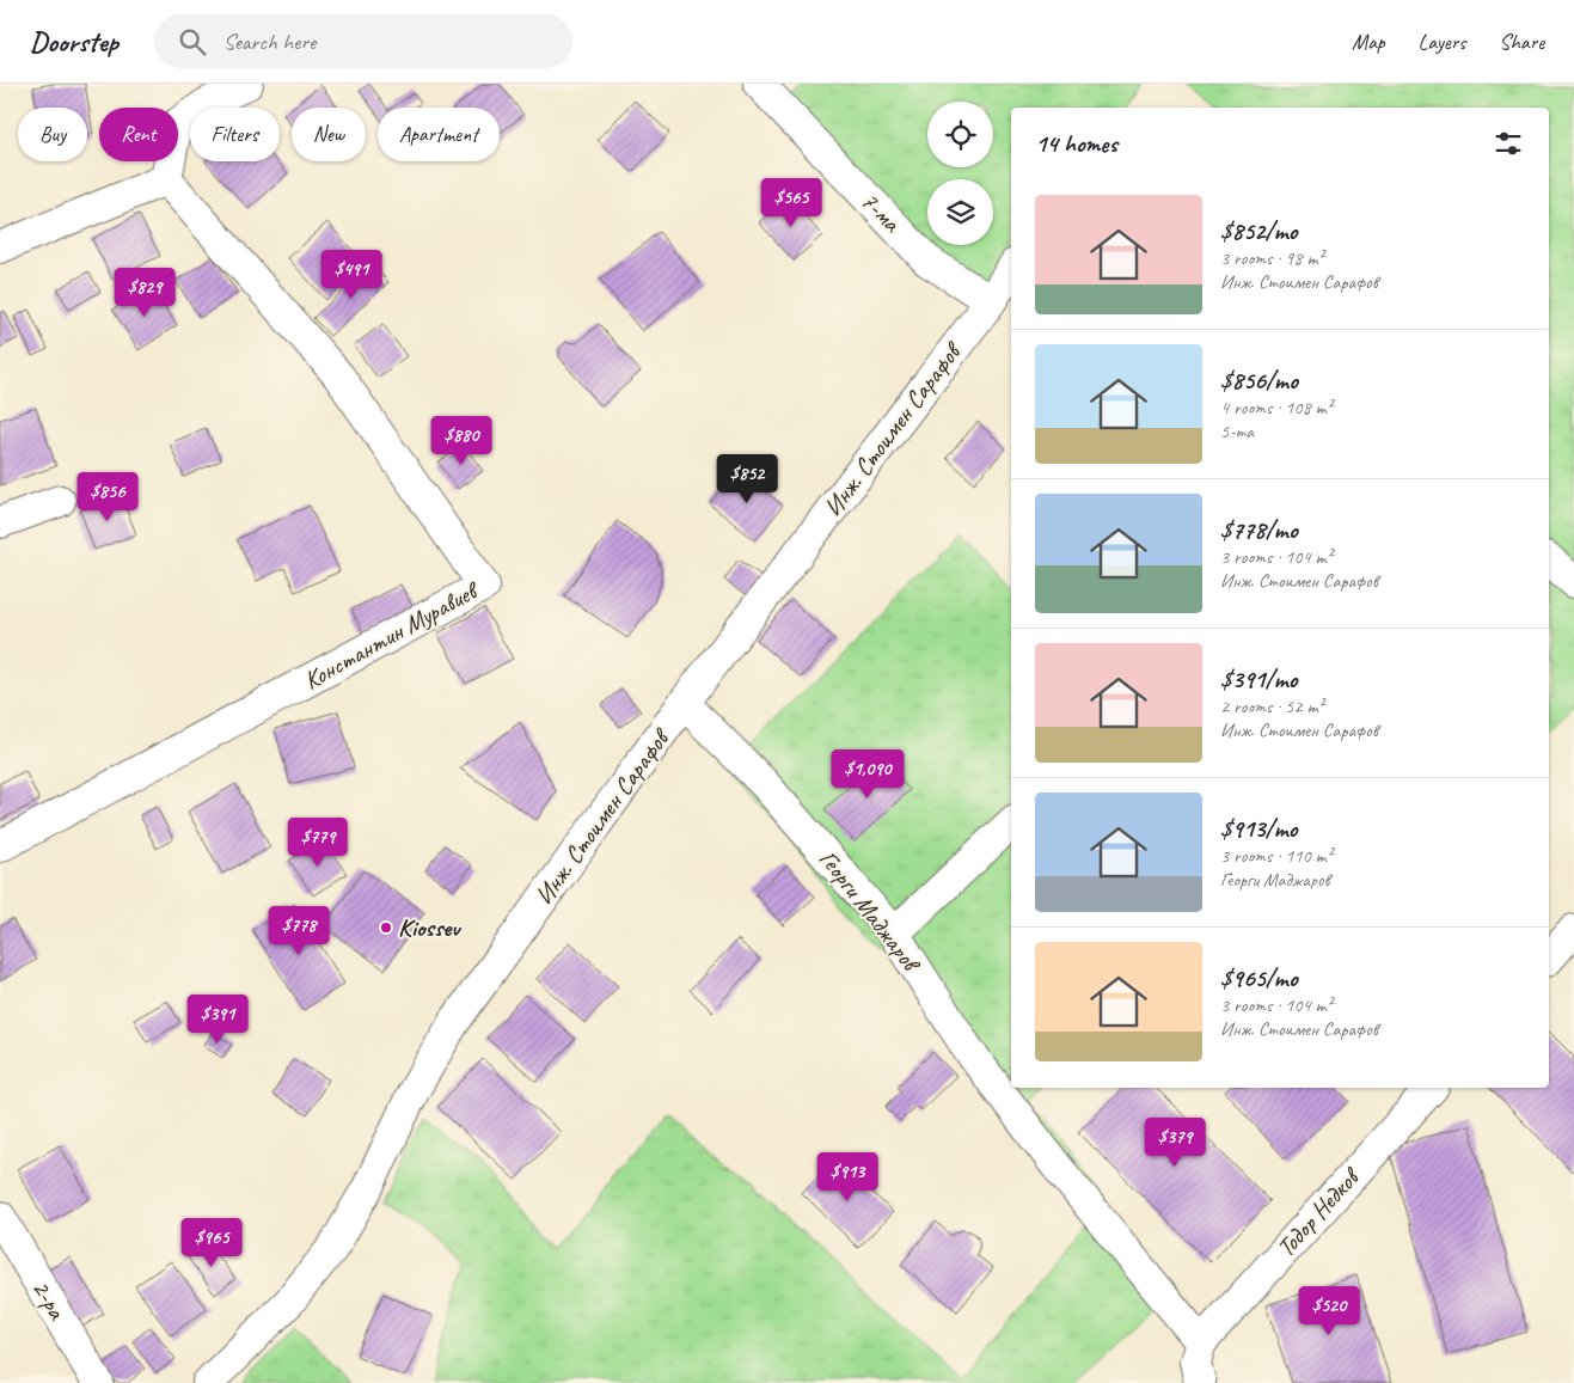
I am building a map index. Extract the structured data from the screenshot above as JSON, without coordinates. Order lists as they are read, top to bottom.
{
  "streets": {
    "street": [
      "7-ма",
      "Инж. Стоимен Сарафов",
      "Константин Муравиев",
      "Георги Маджаров",
      "Тодор Недков",
      "2-ра"
    ]
  },
  "crossings": [
    ["7-ма", "Инж. Стоимен Сарафов"],
    ["Инж. Стоимен Сарафов", "Георги Маджаров"],
    ["Георги Маджаров", "Тодор Недков"]
  ],
  "places": ["Kiossev"],
  "page": {
    "header": "Doorstep",
    "search": "Search here",
    "nav": ["Map", "Layers", "Share"],
    "chip": [
      "Buy",
      "Rent",
      "Filters",
      "New",
      "Apartment"
    ],
    "heading": "14 homes",
    "price": [
      "$565",
      "$491",
      "$829",
      "$880",
      "$852",
      "$856",
      "$1,090",
      "$779",
      "$778",
      "$391",
      "$379",
      "$913",
      "$965",
      "$520"
    ],
    "list": [
      {
        "name": "$852/mo",
        "note": "3 rooms · 98 m² · Инж. Стоимен Сарафов"
      },
      {
        "name": "$856/mo",
        "note": "4 rooms · 108 m² · 5-та"
      },
      {
        "name": "$778/mo",
        "note": "3 rooms · 104 m² · Инж. Стоимен Сарафов"
      },
      {
        "name": "$391/mo",
        "note": "2 rooms · 52 m² · Инж. Стоимен Сарафов"
      },
      {
        "name": "$913/mo",
        "note": "3 rooms · 110 m² · Георги Маджаров"
      },
      {
        "name": "$965/mo",
        "note": "3 rooms · 104 m² · Инж. Стоимен Сарафов"
      }
    ]
  }
}
